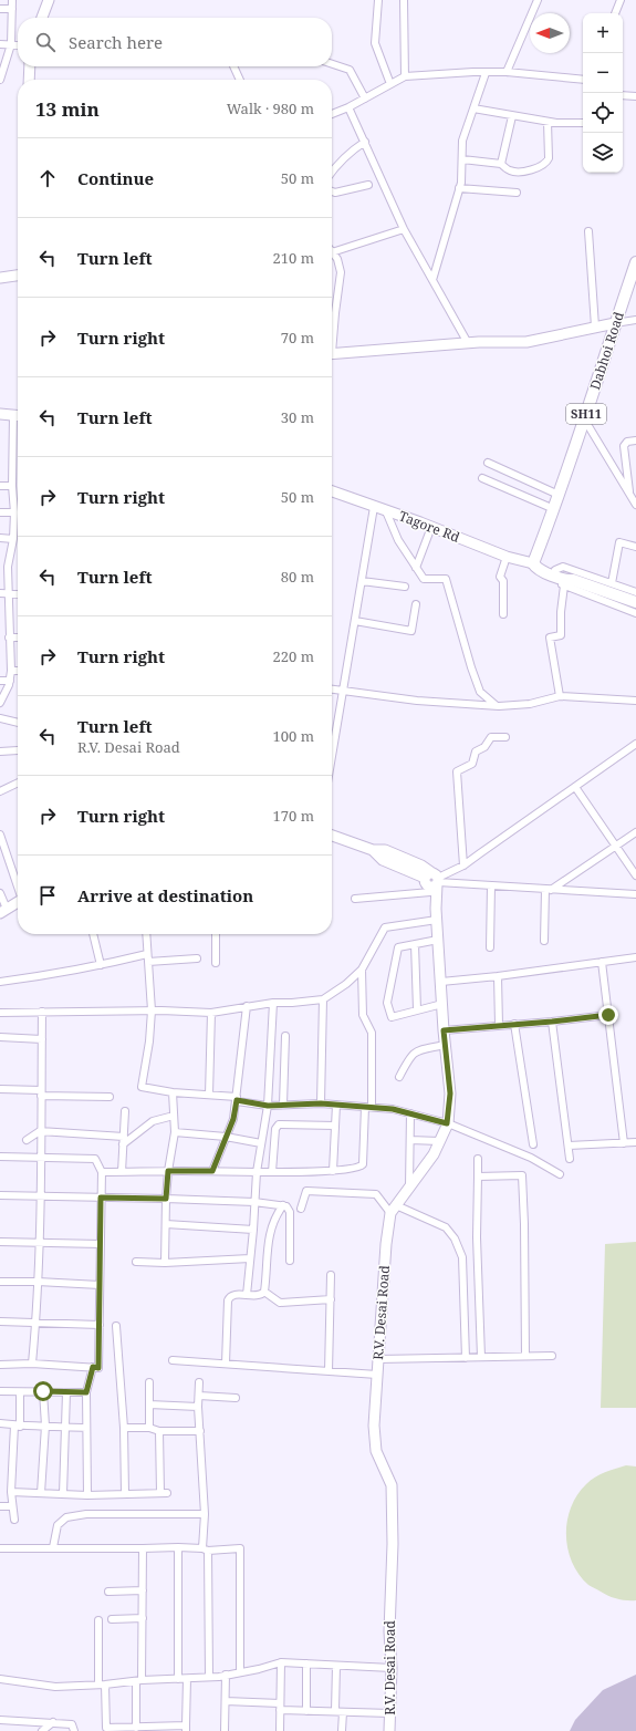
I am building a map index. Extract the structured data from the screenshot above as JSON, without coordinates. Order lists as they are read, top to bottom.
{
  "streets": {
    "main road": ["Dabhoi Road", "SH11"],
    "street": ["Tagore Rd", "R.V. Desai Road"]
  },
  "crossings": [
    ["Dabhoi Road", "Tagore Rd"]
  ],
  "north": "left",
  "page": {
    "map_buttons": ["+", "−"],
    "search": "Search here",
    "heading": ["13 min", "Walk · 980 m"],
    "list": [
      ["Continue", "50 m"],
      ["Turn left", "210 m"],
      ["Turn right", "70 m"],
      ["Turn left", "30 m"],
      ["Turn right", "50 m"],
      ["Turn left", "80 m"],
      ["Turn right", "220 m"],
      ["Turn left", "R.V. Desai Road", "100 m"],
      ["Turn right", "170 m"],
      "Arrive at destination"
    ]
  }
}
